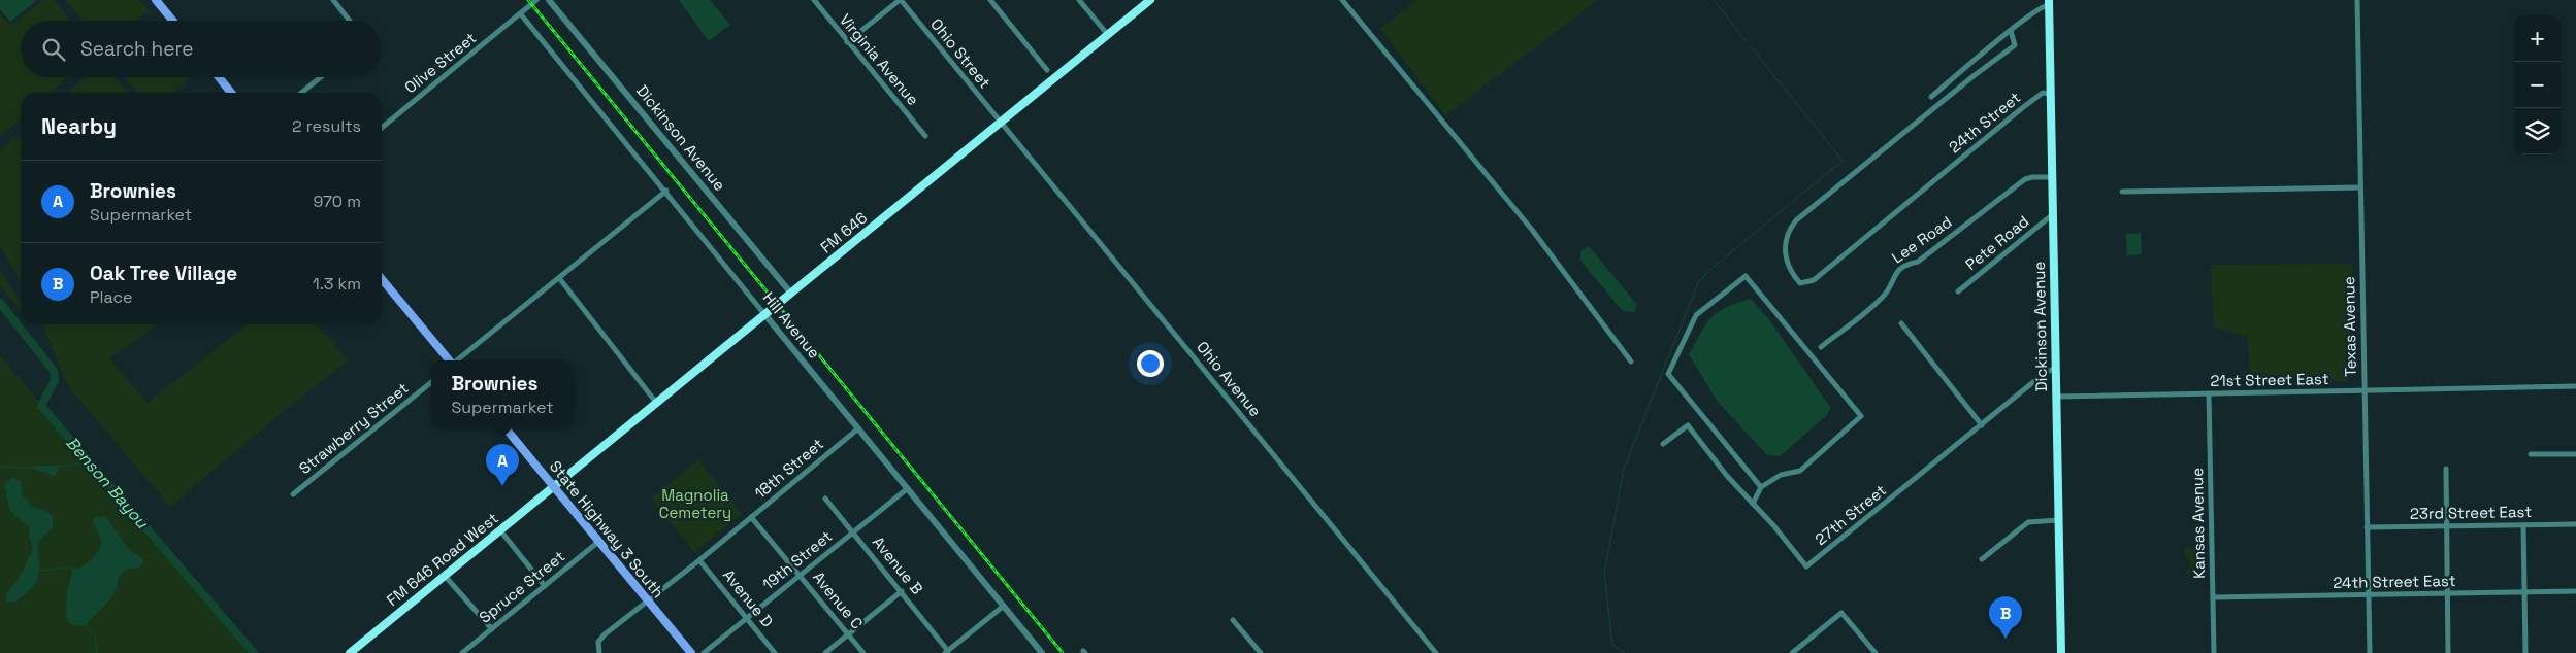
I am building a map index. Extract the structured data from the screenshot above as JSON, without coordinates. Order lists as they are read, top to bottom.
{
  "streets": {
    "main road": [
      "Dickinson Avenue",
      "FM 646",
      "State Highway 3 South",
      "FM 646 Road West"
    ],
    "street": [
      "Ohio Street",
      "Virginia Avenue",
      "Olive Street",
      "24th Street",
      "Lee Road",
      "Pete Road",
      "Hill Avenue",
      "Texas Avenue",
      "Ohio Avenue",
      "21st Street East",
      "Strawberry Street",
      "18th Street",
      "23rd Street East",
      "27th Street",
      "Kansas Avenue",
      "19th Street",
      "Avenue B",
      "24th Street East",
      "Spruce Street",
      "Avenue D",
      "Avenue C"
    ]
  },
  "crossings": [
    ["Ohio Street", "FM 646"],
    ["Ohio Street", "Ohio Avenue"],
    ["Olive Street", "Hill Avenue"],
    ["24th Street", "Dickinson Avenue"],
    ["Dickinson Avenue", "FM 646"],
    ["Dickinson Avenue", "Lee Road"],
    ["Dickinson Avenue", "Pete Road"],
    ["Dickinson Avenue", "21st Street East"],
    ["Dickinson Avenue", "27th Street"],
    ["FM 646", "Hill Avenue"],
    ["FM 646", "Ohio Avenue"],
    ["FM 646", "State Highway 3 South"],
    ["FM 646", "FM 646 Road West"],
    ["Hill Avenue", "18th Street"],
    ["Hill Avenue", "19th Street"],
    ["Texas Avenue", "21st Street East"],
    ["Texas Avenue", "23rd Street East"],
    ["Texas Avenue", "24th Street East"],
    ["21st Street East", "Kansas Avenue"],
    ["18th Street", "State Highway 3 South"],
    ["18th Street", "Avenue D"],
    ["18th Street", "Avenue C"],
    ["Kansas Avenue", "24th Street East"],
    ["State Highway 3 South", "FM 646 Road West"],
    ["State Highway 3 South", "Spruce Street"],
    ["19th Street", "Avenue B"],
    ["19th Street", "Avenue D"],
    ["19th Street", "Avenue C"]
  ],
  "water": ["Benson Bayou"],
  "parks": ["Magnolia Cemetery"],
  "page": {
    "map_buttons": ["+", "−"],
    "search": "Search here",
    "heading": ["Nearby", "2 results"],
    "list": [
      {
        "mark": "A",
        "name": "Brownies",
        "note": "Supermarket",
        "value": "970 m"
      },
      {
        "mark": "B",
        "name": "Oak Tree Village",
        "note": "Place",
        "value": "1.3 km"
      }
    ],
    "popup": ["Brownies", "Supermarket"],
    "pins": ["A", "B"]
  }
}
